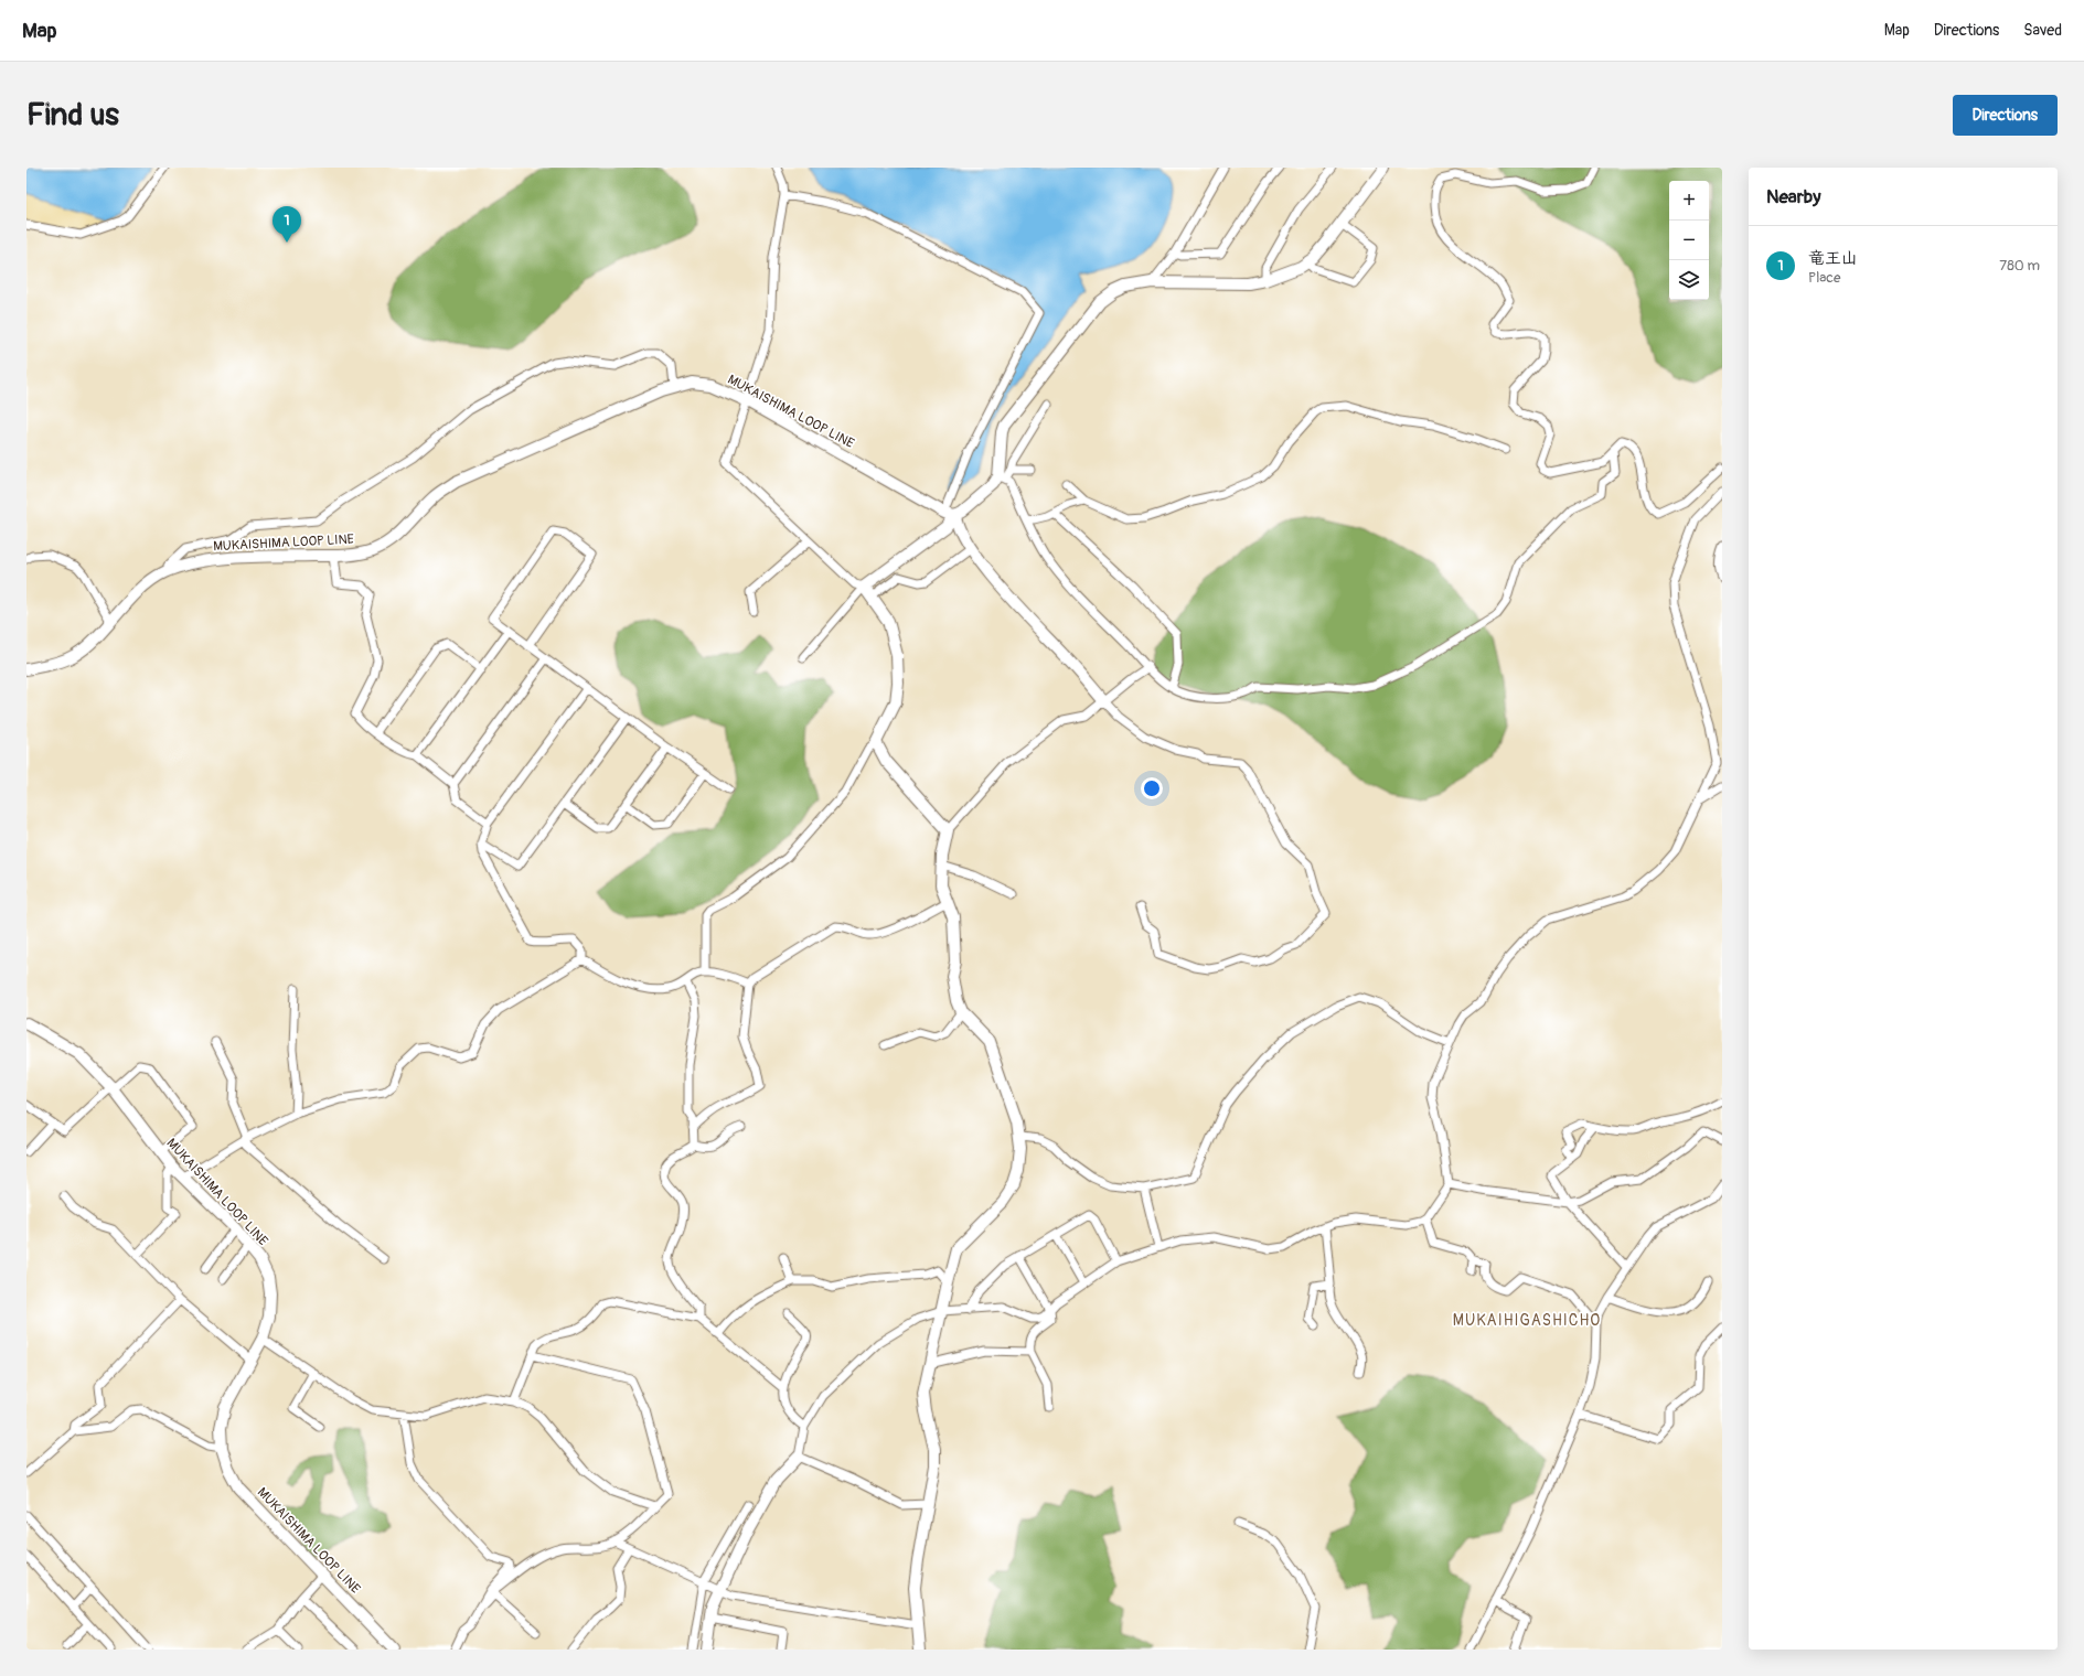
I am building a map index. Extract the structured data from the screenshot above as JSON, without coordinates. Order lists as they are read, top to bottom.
{
  "streets": {
    "main road": ["MUKAISHIMA LOOP LINE"]
  },
  "districts": ["MUKAIHIGASHICHO"],
  "page": {
    "header": "Map",
    "nav": ["Map", "Directions", "Saved"],
    "buttons": "Directions",
    "title": "Find us",
    "heading": "Nearby",
    "map_buttons": ["+", "−"],
    "pins": "1",
    "list": [
      {
        "mark": "1",
        "name": "竜王山",
        "note": "Place",
        "value": "780 m"
      }
    ]
  }
}
